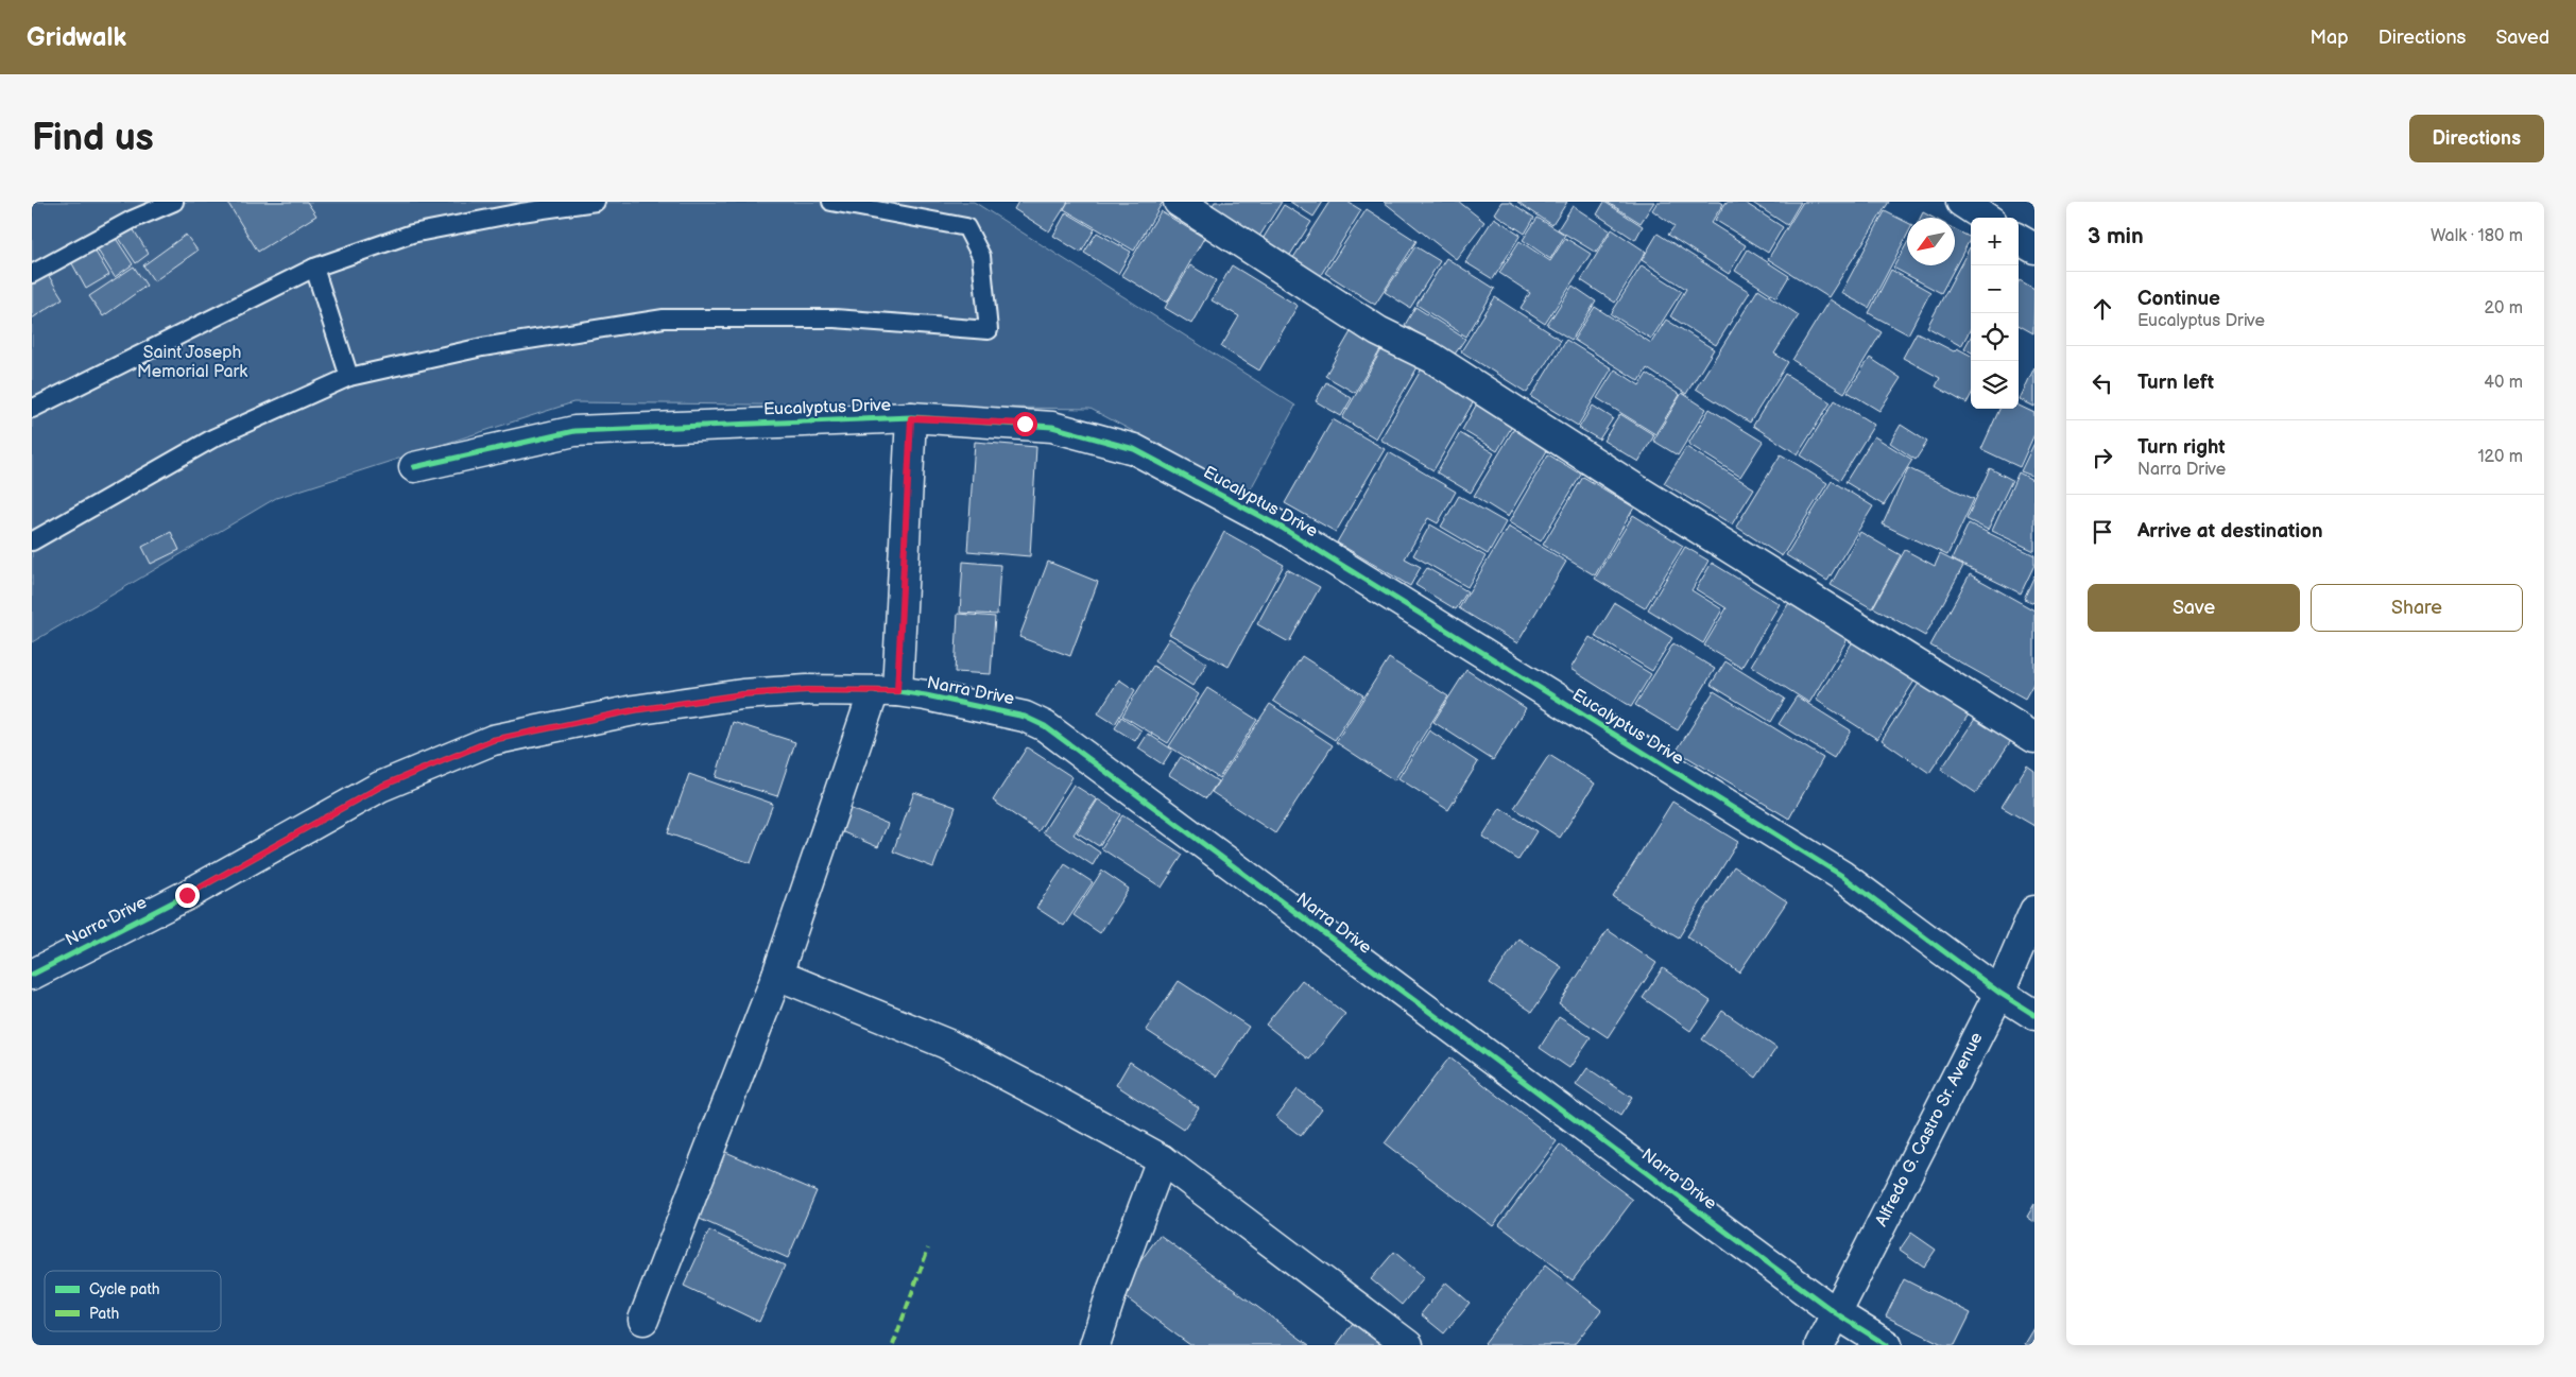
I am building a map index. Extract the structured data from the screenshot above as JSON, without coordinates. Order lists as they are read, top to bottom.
{
  "streets": {
    "street": ["Eucalyptus Drive", "Narra Drive", "Alfredo G. Castro Sr. Avenue"]
  },
  "crossings": [
    ["Eucalyptus Drive", "Alfredo G. Castro Sr. Avenue"],
    ["Narra Drive", "Alfredo G. Castro Sr. Avenue"]
  ],
  "parks": ["Saint Joseph Memorial Park"],
  "legend": ["Cycle path", "Path"],
  "north": "bottom left",
  "page": {
    "header": "Gridwalk",
    "nav": ["Map", "Directions", "Saved"],
    "buttons": [
      "Directions",
      ["Save", "Share"]
    ],
    "title": "Find us",
    "heading": ["3 min", "Walk · 180 m"],
    "map_buttons": ["+", "−"],
    "list": [
      ["Continue", "Eucalyptus Drive", "20 m"],
      ["Turn left", "40 m"],
      ["Turn right", "Narra Drive", "120 m"],
      "Arrive at destination"
    ]
  }
}
